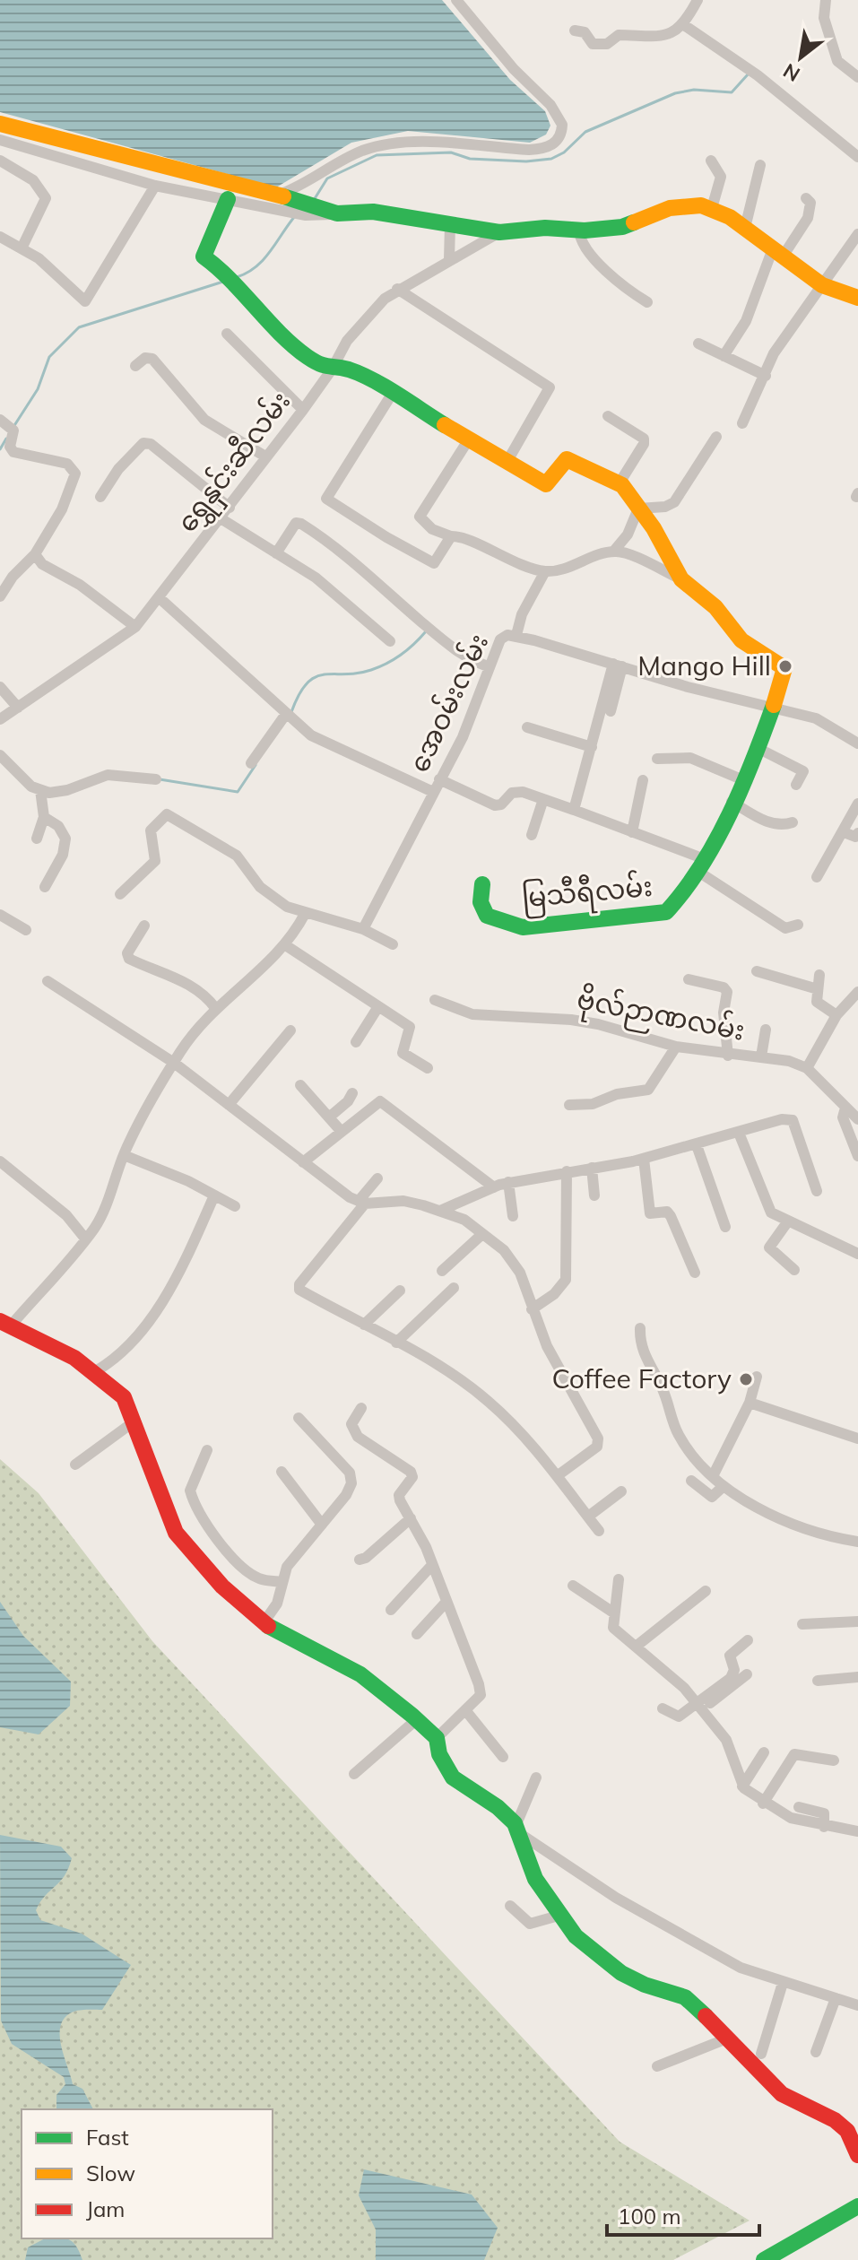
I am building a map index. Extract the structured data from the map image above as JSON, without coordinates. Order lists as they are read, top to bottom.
{
  "streets": {
    "main road": ["မြသီရီလမ်း"],
    "street": ["ရွှေနှင်းဆီလမ်း", "အေဝမ်းလမ်း", "ဗိုလ်ဉာဏလမ်း"]
  },
  "crossings": [
    ["အေဝမ်းလမ်း", "မြသီရီလမ်း"]
  ],
  "places": ["Mango Hill", "Coffee Factory"],
  "legend": ["Fast", "Slow", "Jam"],
  "scale_bar": "100 m",
  "north": "bottom left"
}
